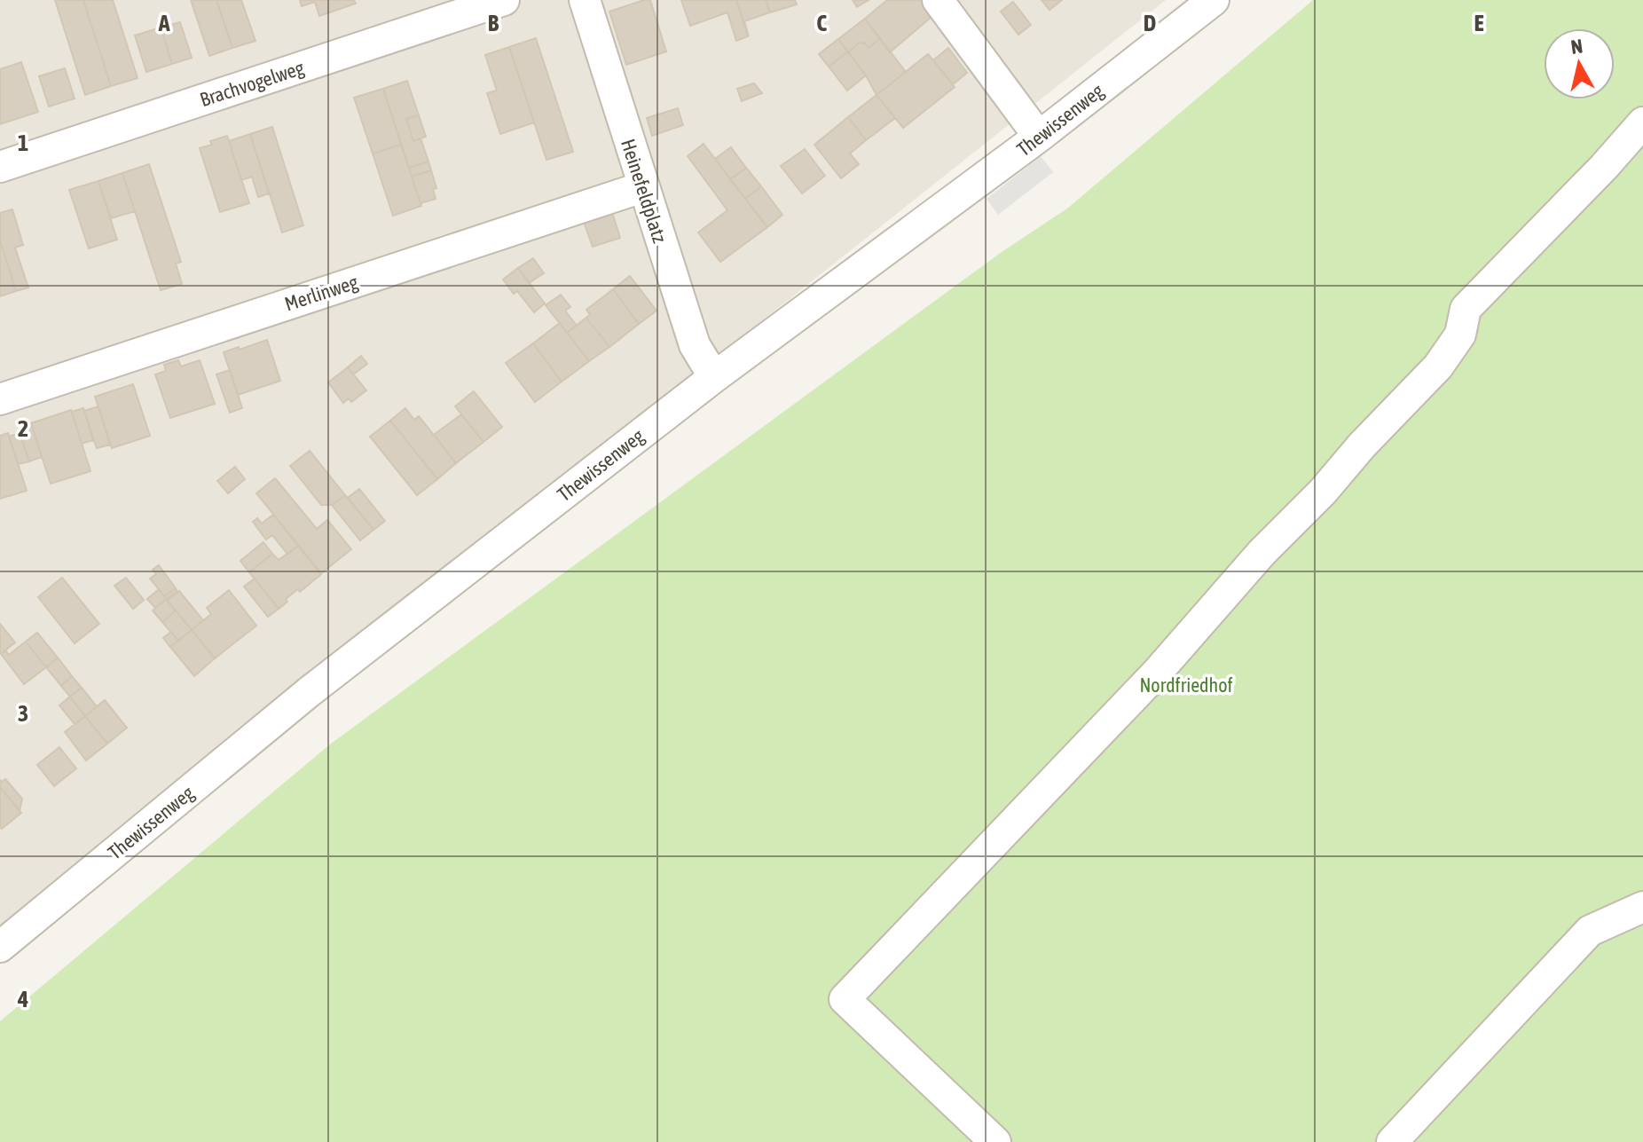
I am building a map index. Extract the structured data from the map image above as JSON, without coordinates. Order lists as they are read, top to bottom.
{
  "streets": {
    "street": [
      "Brachvogelweg",
      "Thewissenweg",
      "Heinefeldplatz",
      "Merlinweg"
    ]
  },
  "crossings": [
    ["Thewissenweg", "Heinefeldplatz"],
    ["Heinefeldplatz", "Merlinweg"]
  ],
  "parks": ["Nordfriedhof"],
  "north": "top",
  "grid": {
    "columns": [
      "A",
      "B",
      "C",
      "D",
      "E"
    ],
    "rows": [
      "1",
      "2",
      "3",
      "4"
    ]
  }
}
